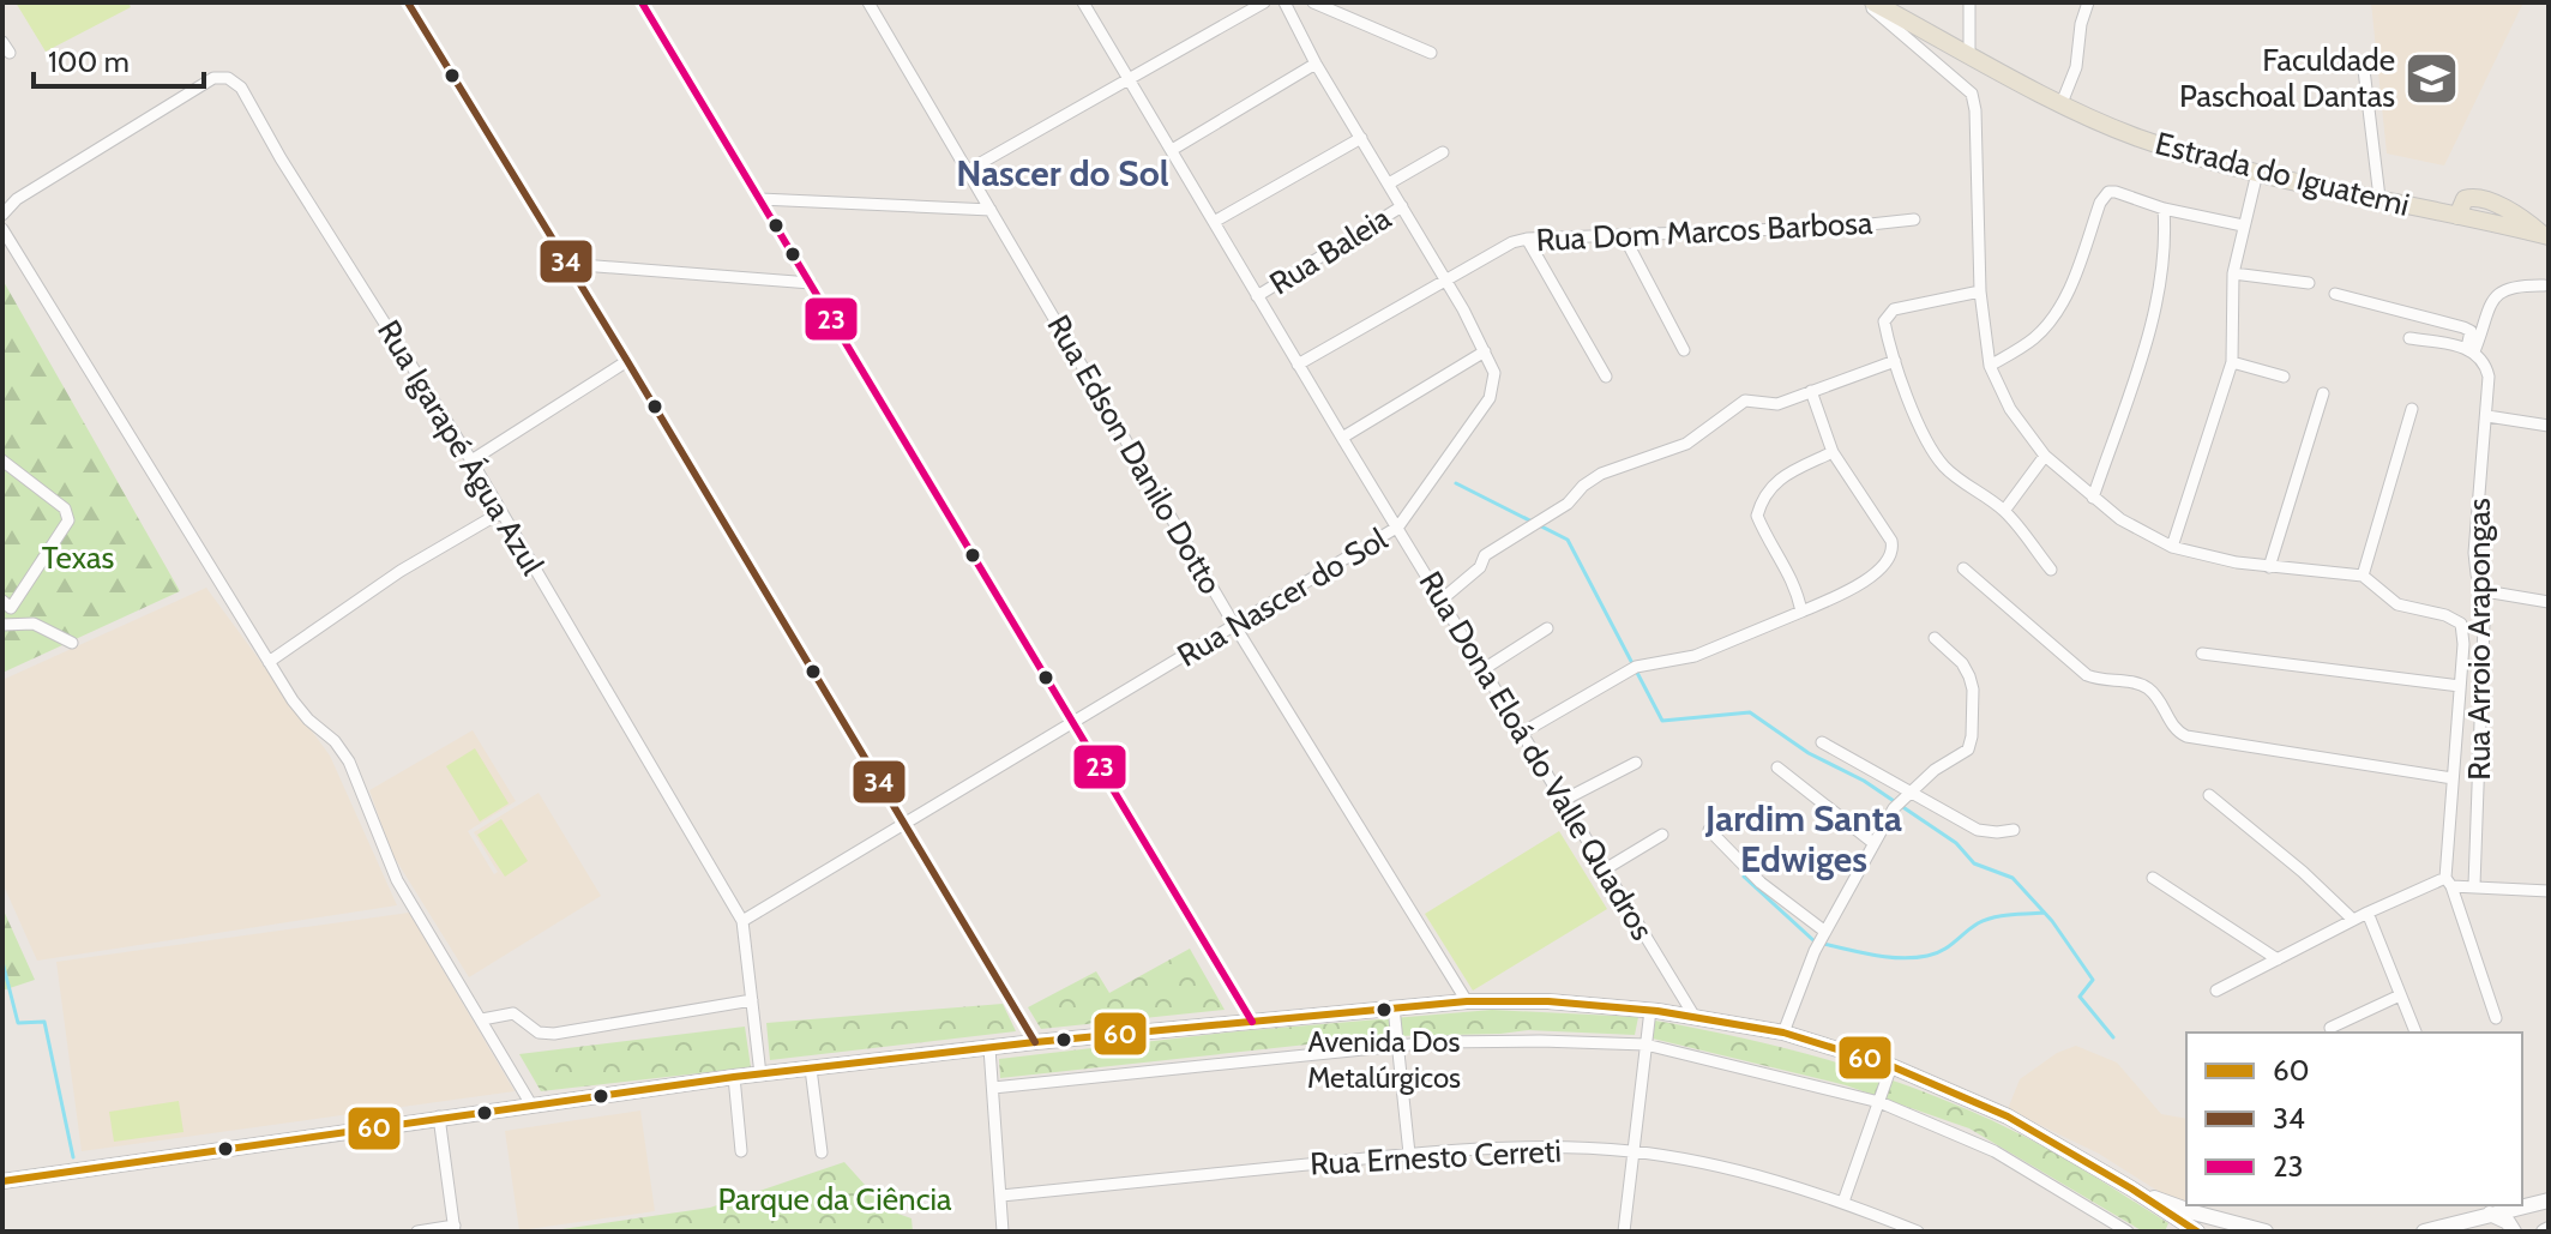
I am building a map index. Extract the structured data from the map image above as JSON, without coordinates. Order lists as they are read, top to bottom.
{
  "streets": {
    "main road": ["Estrada do Iguatemi"],
    "street": [
      "Rua Dom Marcos Barbosa",
      "Rua Baleia",
      "Rua Igarapé Água Azul",
      "Rua Edson Danilo Dotto",
      "Rua Nascer do Sol",
      "Rua Arroio Arapongas",
      "Rua Dona Eloá do Valle Quadros",
      "Rua Ernesto Cerreti"
    ]
  },
  "crossings": [
    ["Rua Dom Marcos Barbosa", "Rua Nascer do Sol"],
    ["Rua Dom Marcos Barbosa", "Rua Dona Eloá do Valle Quadros"],
    ["Rua Baleia", "Rua Nascer do Sol"],
    ["Rua Baleia", "Rua Dona Eloá do Valle Quadros"],
    ["Rua Igarapé Água Azul", "Rua Nascer do Sol"],
    ["Rua Edson Danilo Dotto", "Rua Nascer do Sol"],
    ["Rua Nascer do Sol", "Rua Dona Eloá do Valle Quadros"]
  ],
  "districts": ["Nascer do Sol", "Jardim Santa Edwiges"],
  "parks": ["Texas", "Parque da Ciência"],
  "places": {
    "school or university": ["Faculdade Paschoal Dantas"],
    "other": ["Avenida Dos Metalúrgicos"]
  },
  "lines": ["transit line 34", "transit line 23", "transit line 60"],
  "legend": ["60", "34", "23"],
  "scale_bar": "100 m"
}
